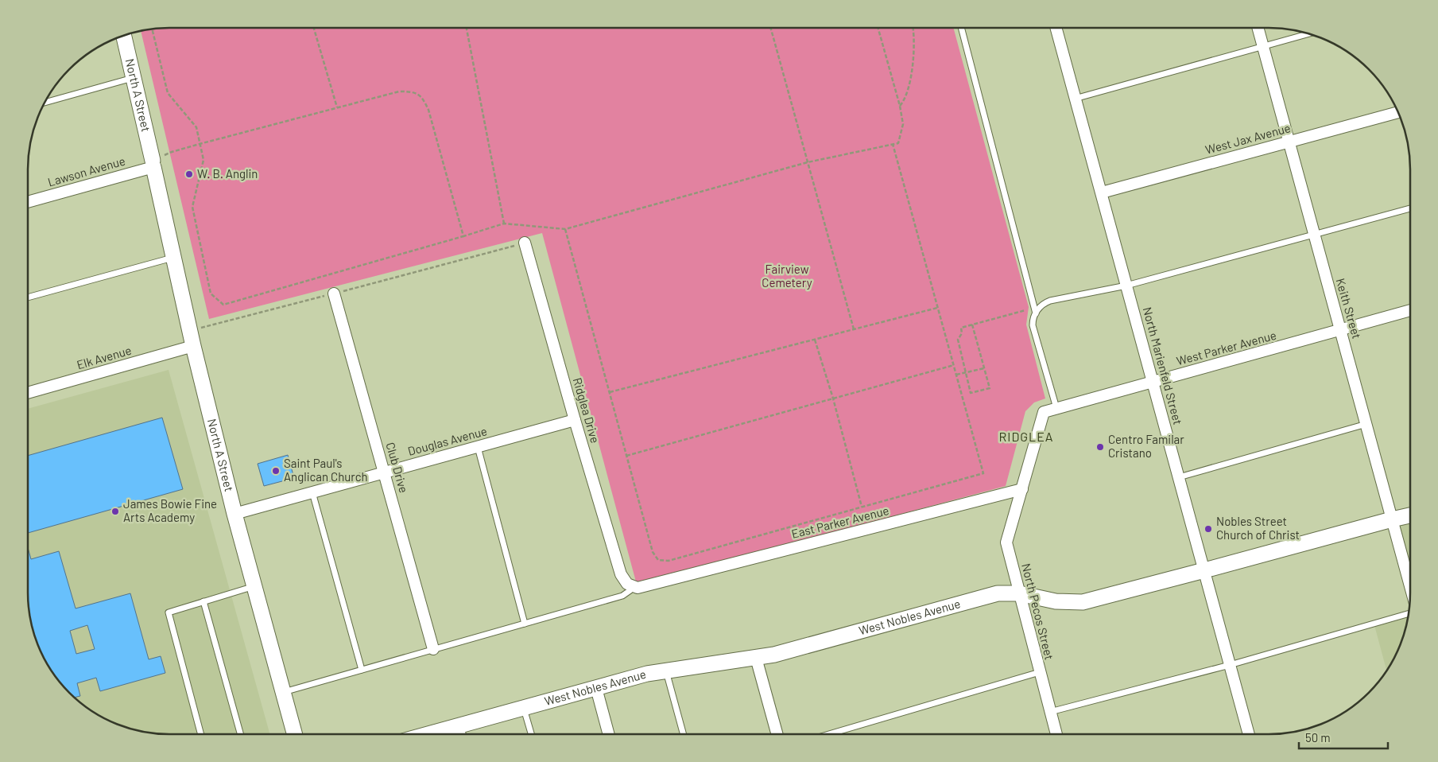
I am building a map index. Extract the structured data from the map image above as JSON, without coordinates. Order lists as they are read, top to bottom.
{
  "streets": {
    "street": [
      "North A Street",
      "West Jax Avenue",
      "Lawson Avenue",
      "Keith Street",
      "West Parker Avenue",
      "Elk Avenue",
      "North Marienfeld Street",
      "Ridglea Drive",
      "Douglas Avenue",
      "Club Drive",
      "East Parker Avenue",
      "North Pecos Street",
      "West Nobles Avenue"
    ]
  },
  "crossings": [
    ["North A Street", "Lawson Avenue"],
    ["North A Street", "Elk Avenue"],
    ["North A Street", "Douglas Avenue"],
    ["West Jax Avenue", "Keith Street"],
    ["West Jax Avenue", "North Marienfeld Street"],
    ["Keith Street", "West Parker Avenue"],
    ["Keith Street", "West Nobles Avenue"],
    ["West Parker Avenue", "North Marienfeld Street"],
    ["West Parker Avenue", "East Parker Avenue"],
    ["West Parker Avenue", "North Pecos Street"],
    ["North Marienfeld Street", "West Nobles Avenue"],
    ["Ridglea Drive", "Douglas Avenue"],
    ["Ridglea Drive", "East Parker Avenue"],
    ["Douglas Avenue", "Club Drive"],
    ["East Parker Avenue", "North Pecos Street"],
    ["North Pecos Street", "West Nobles Avenue"]
  ],
  "districts": ["RIDGLEA"],
  "parks": ["Fairview Cemetery"],
  "places": [
    "W. B. Anglin",
    "Centro Familar Cristano",
    "Saint Paul's Anglican Church",
    "James Bowie Fine Arts Academy",
    "Nobles Street Church of Christ"
  ],
  "scale_bar": "50 m"
}
